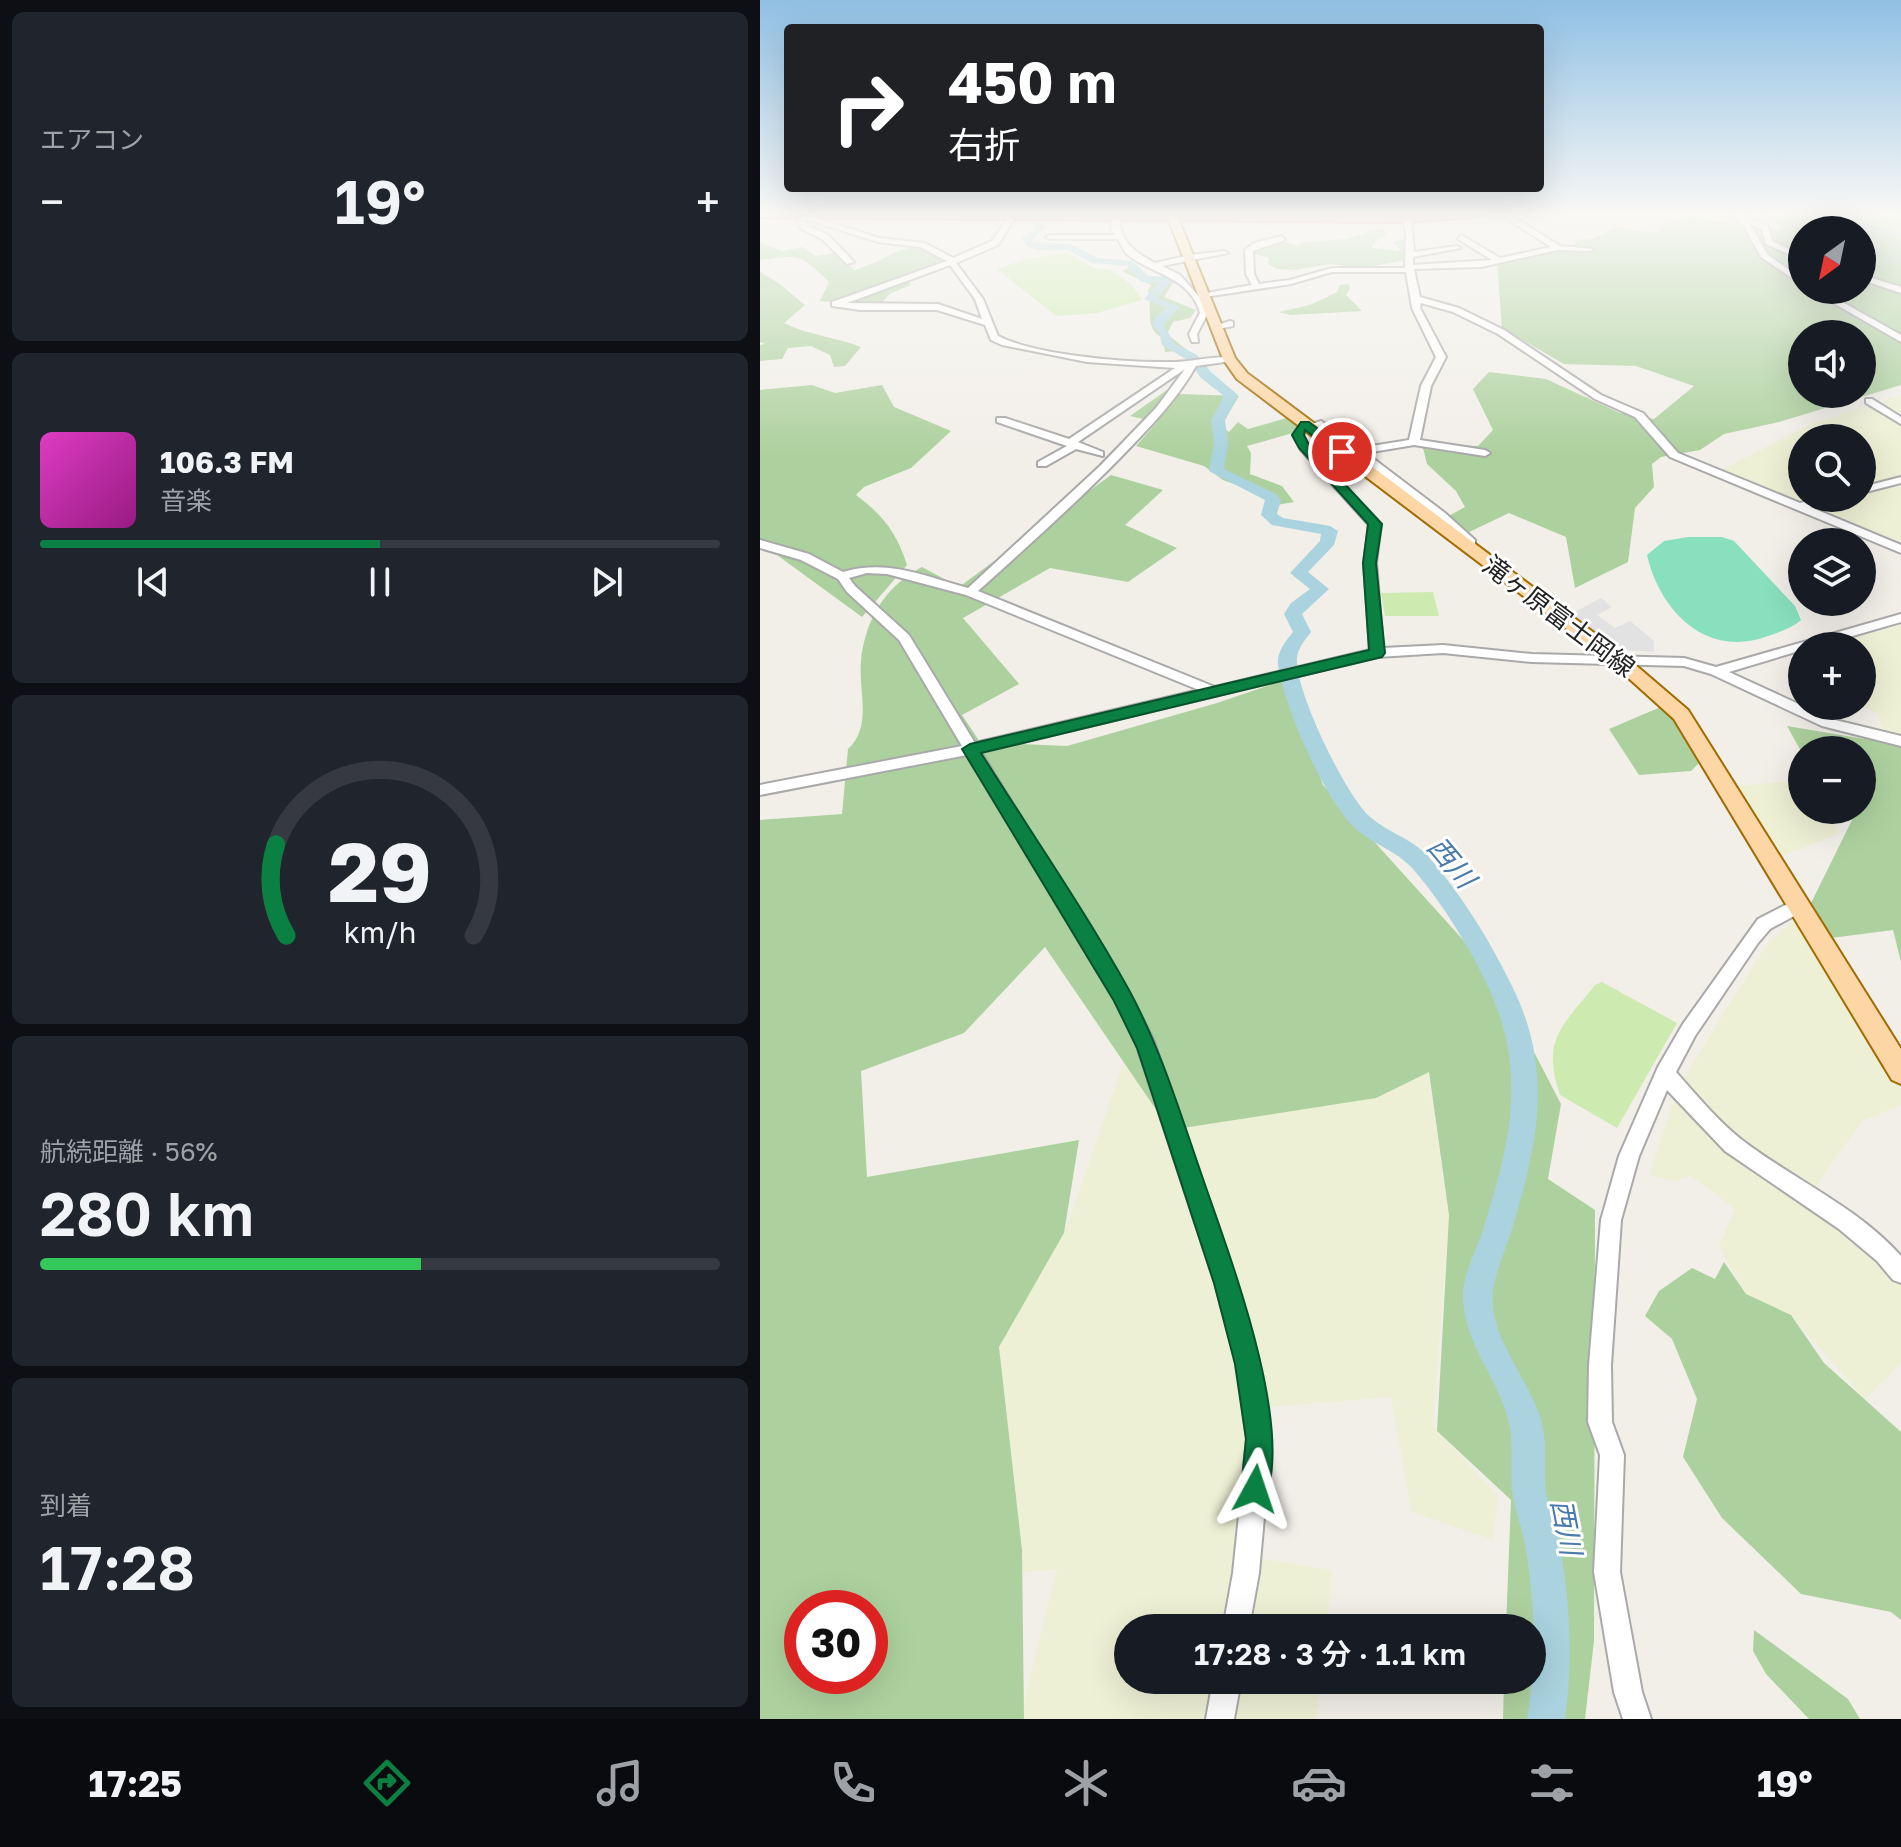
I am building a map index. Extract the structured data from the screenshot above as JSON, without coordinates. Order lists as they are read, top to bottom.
{
  "streets": {
    "main road": ["滝ヶ原富士岡線"]
  },
  "water": ["西川"],
  "north": "bottom left",
  "page": {
    "tile": [
      "エアコン",
      ["航続距離 · 56%", "280 km"],
      ["到着", "17:28"]
    ],
    "turn": ["450 m", "右折"],
    "heat": ["−", "19°", "+"],
    "map_buttons": ["+", "−"],
    "song": ["106.3 FM", "音楽"],
    "limit": "30",
    "trip": "17:28 · 3 分 · 1.1 km",
    "tabs": ["17:25", "19°"],
    "gauge": ["29", "km/h"]
  }
}
